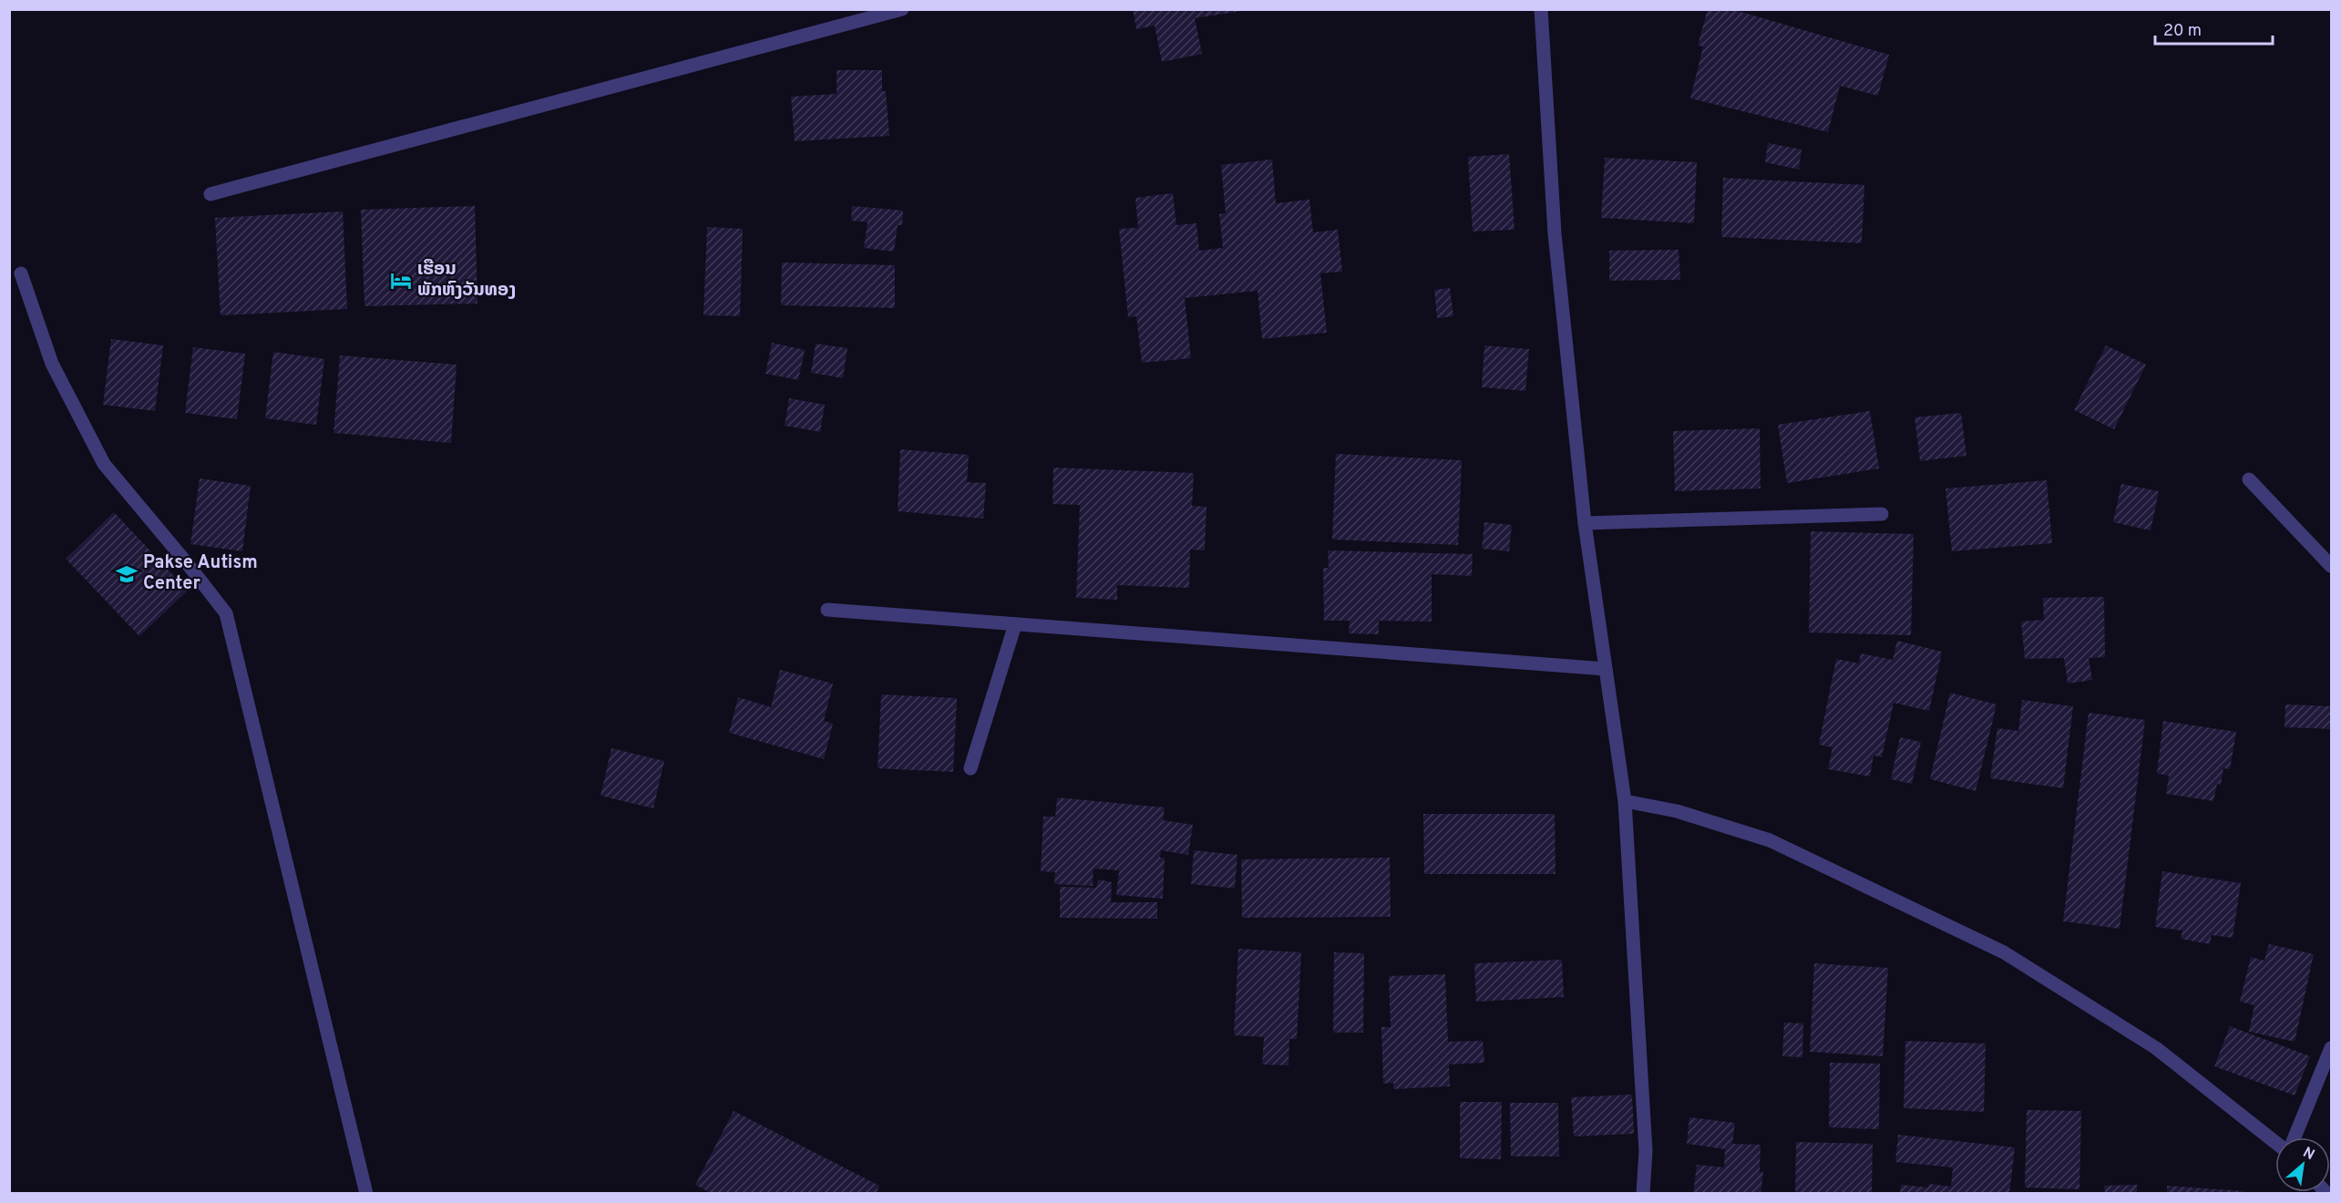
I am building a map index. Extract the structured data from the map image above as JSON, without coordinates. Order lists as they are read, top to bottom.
{
  "places": {
    "hotel": ["ເຮືອນ ພັກຫົງວັນທອງ"],
    "school or university": ["Pakse Autism Center"]
  },
  "scale_bar": "20 m",
  "north": "top right"
}
